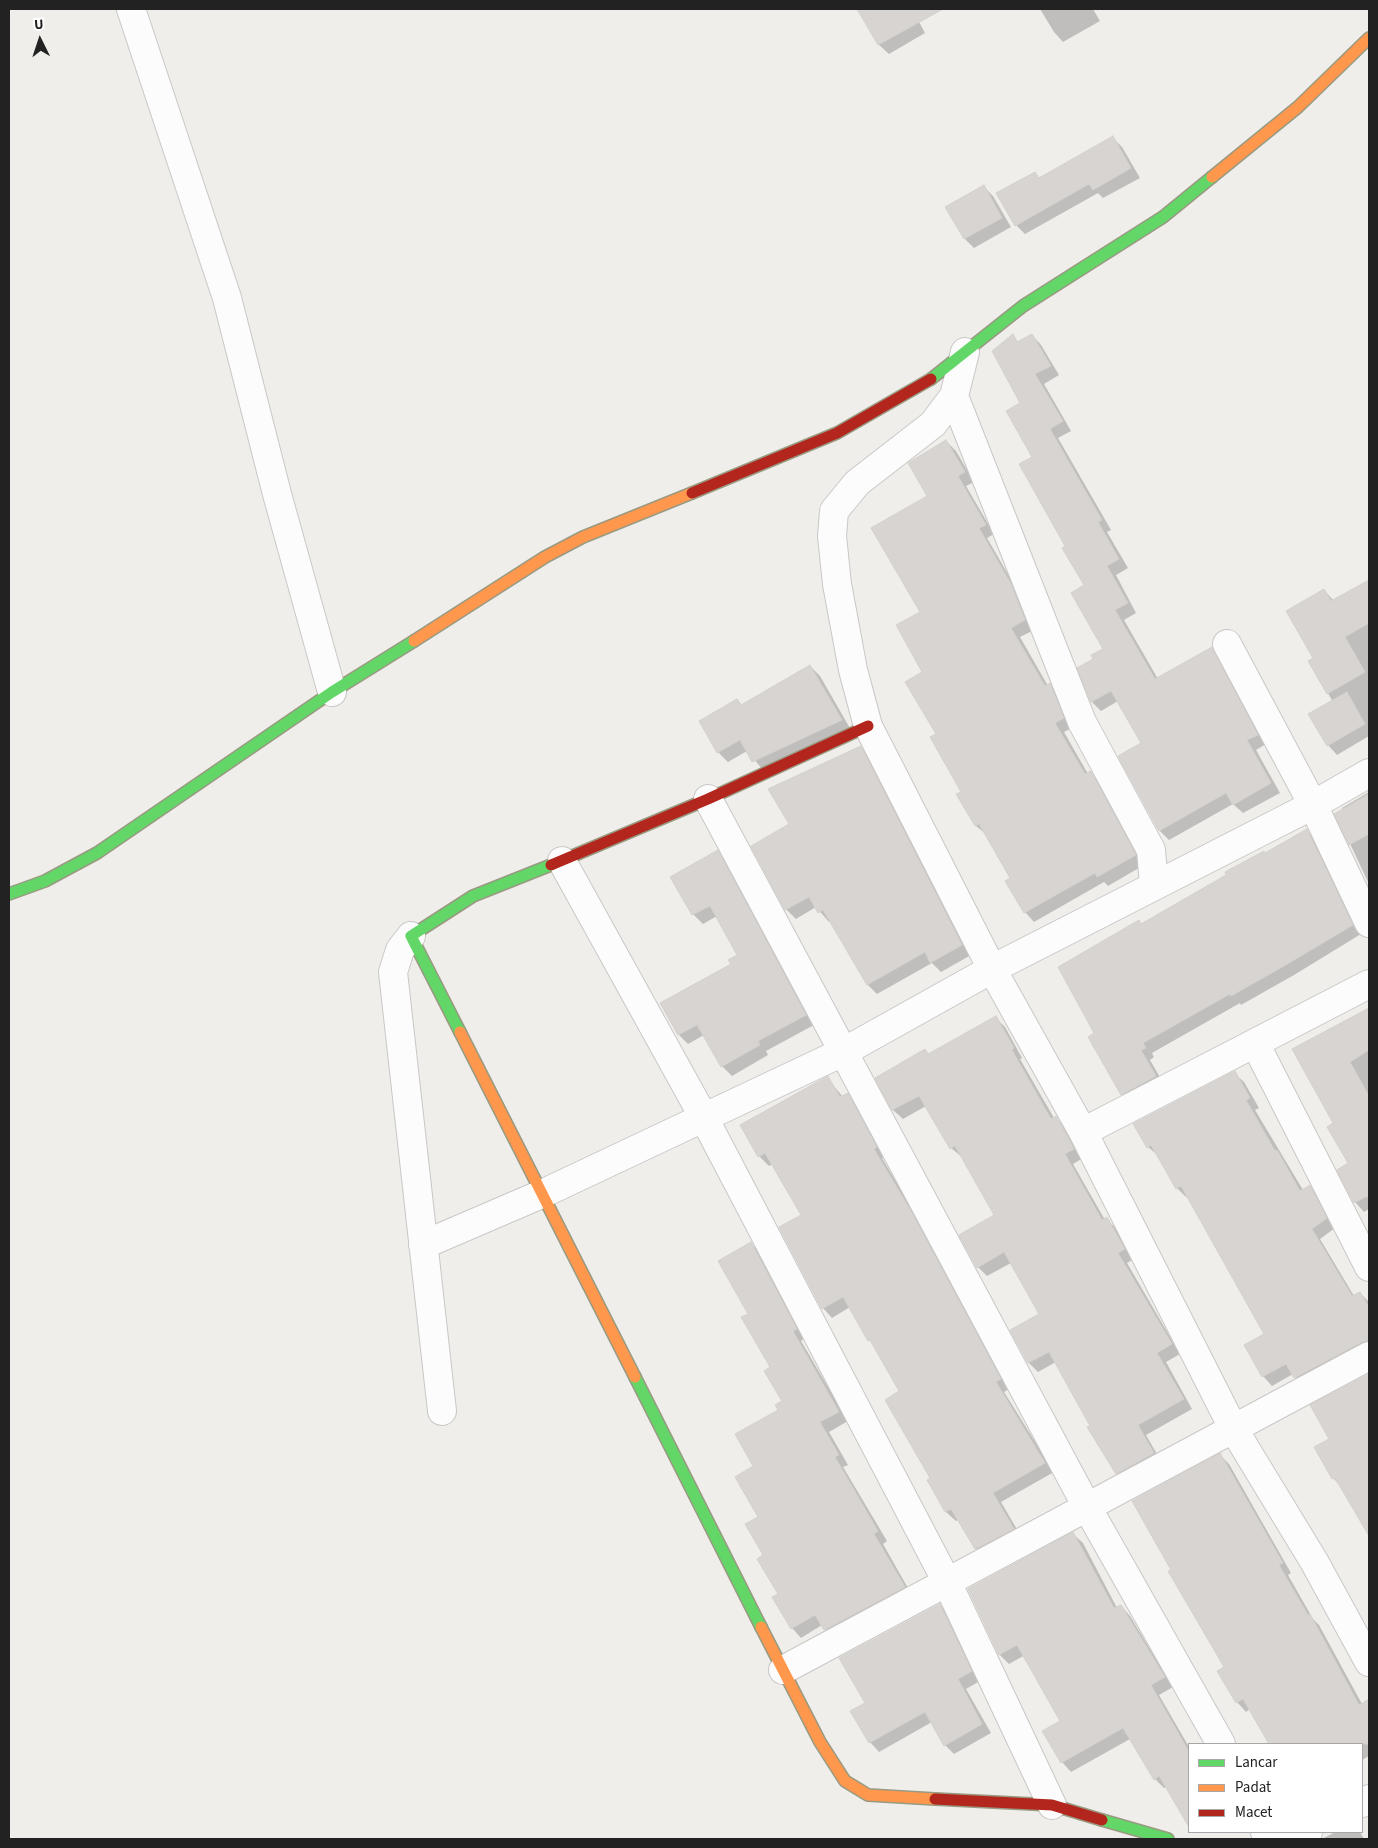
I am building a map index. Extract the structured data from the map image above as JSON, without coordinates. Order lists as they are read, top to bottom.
{
  "legend": ["Lancar", "Padat", "Macet"],
  "north": "top"
}
